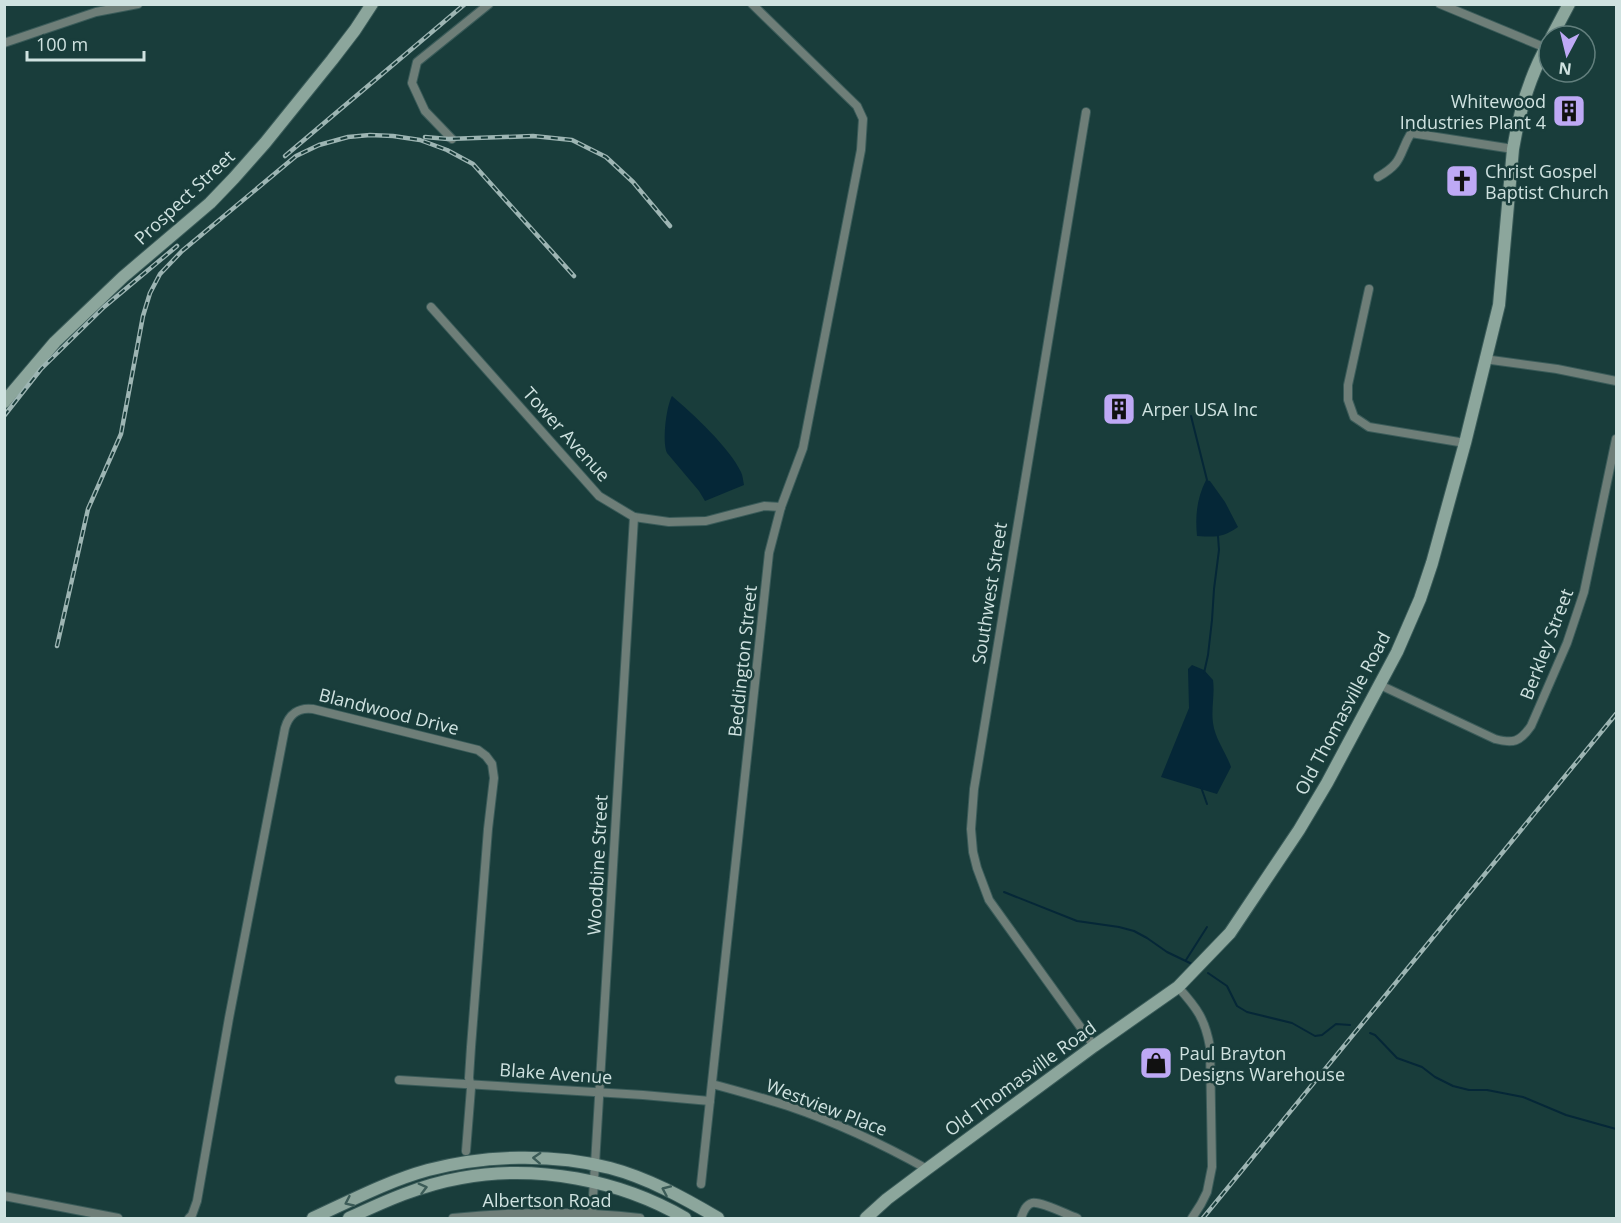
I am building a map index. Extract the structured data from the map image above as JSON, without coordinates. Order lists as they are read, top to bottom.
{
  "streets": {
    "street": [
      "Prospect Street",
      "Tower Avenue",
      "Southwest Street",
      "Berkley Street",
      "Beddington Street",
      "Blandwood Drive",
      "Old Thomasville Road",
      "Woodbine Street",
      "Blake Avenue",
      "Westview Place",
      "Albertson Road"
    ]
  },
  "crossings": [
    ["Tower Avenue", "Beddington Street"],
    ["Tower Avenue", "Woodbine Street"],
    ["Southwest Street", "Old Thomasville Road"],
    ["Berkley Street", "Old Thomasville Road"],
    ["Beddington Street", "Blake Avenue"],
    ["Beddington Street", "Westview Place"],
    ["Blandwood Drive", "Blake Avenue"],
    ["Old Thomasville Road", "Westview Place"],
    ["Woodbine Street", "Blake Avenue"],
    ["Woodbine Street", "Albertson Road"]
  ],
  "places": {
    "building": ["Whitewood Industries Plant 4", "Arper USA Inc"],
    "church": ["Christ Gospel Baptist Church"],
    "shop": ["Paul Brayton Designs Warehouse"]
  },
  "scale_bar": "100 m",
  "north": "bottom"
}
